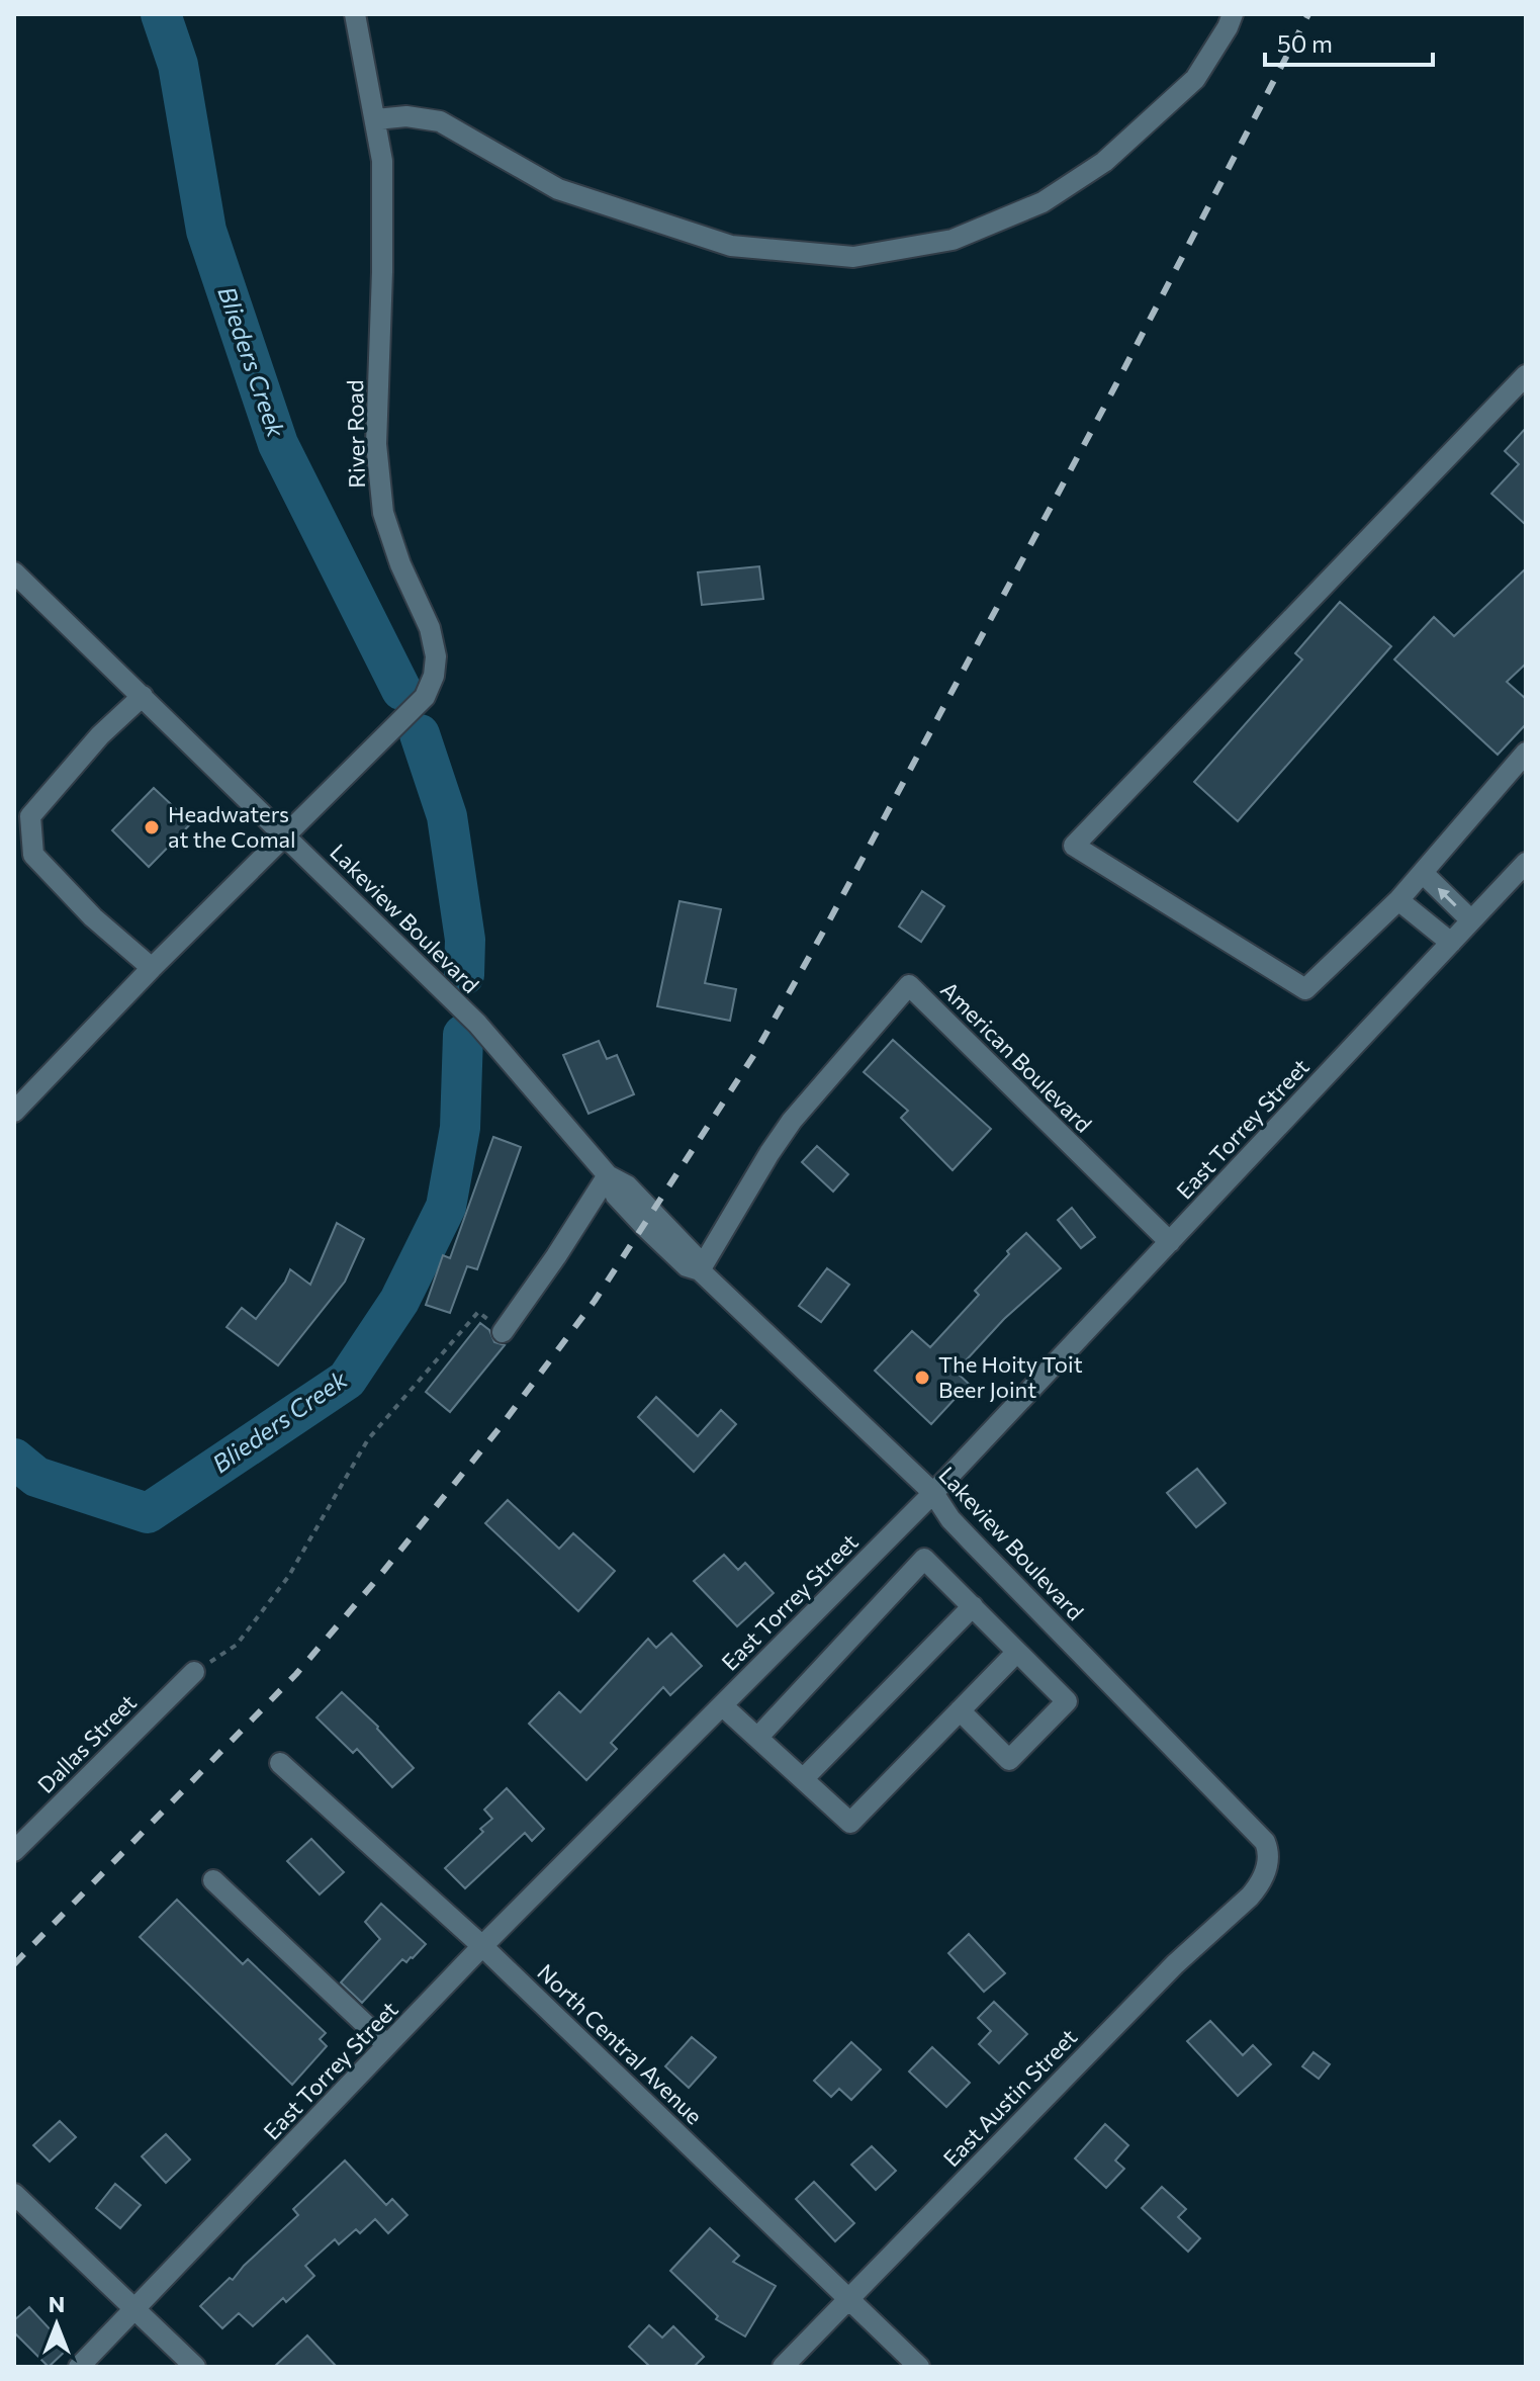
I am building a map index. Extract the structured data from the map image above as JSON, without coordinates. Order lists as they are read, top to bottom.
{
  "streets": {
    "street": [
      "River Road",
      "Lakeview Boulevard",
      "American Boulevard",
      "East Torrey Street",
      "Dallas Street",
      "North Central Avenue",
      "East Austin Street"
    ]
  },
  "crossings": [
    ["River Road", "Lakeview Boulevard"],
    ["Lakeview Boulevard", "American Boulevard"],
    ["Lakeview Boulevard", "East Torrey Street"],
    ["Lakeview Boulevard", "East Austin Street"],
    ["American Boulevard", "East Torrey Street"],
    ["East Torrey Street", "North Central Avenue"],
    ["North Central Avenue", "East Austin Street"]
  ],
  "water": ["Blieders Creek"],
  "places": ["Headwaters at the Comal", "The Hoity Toit Beer Joint"],
  "scale_bar": "50 m",
  "north": "top"
}
